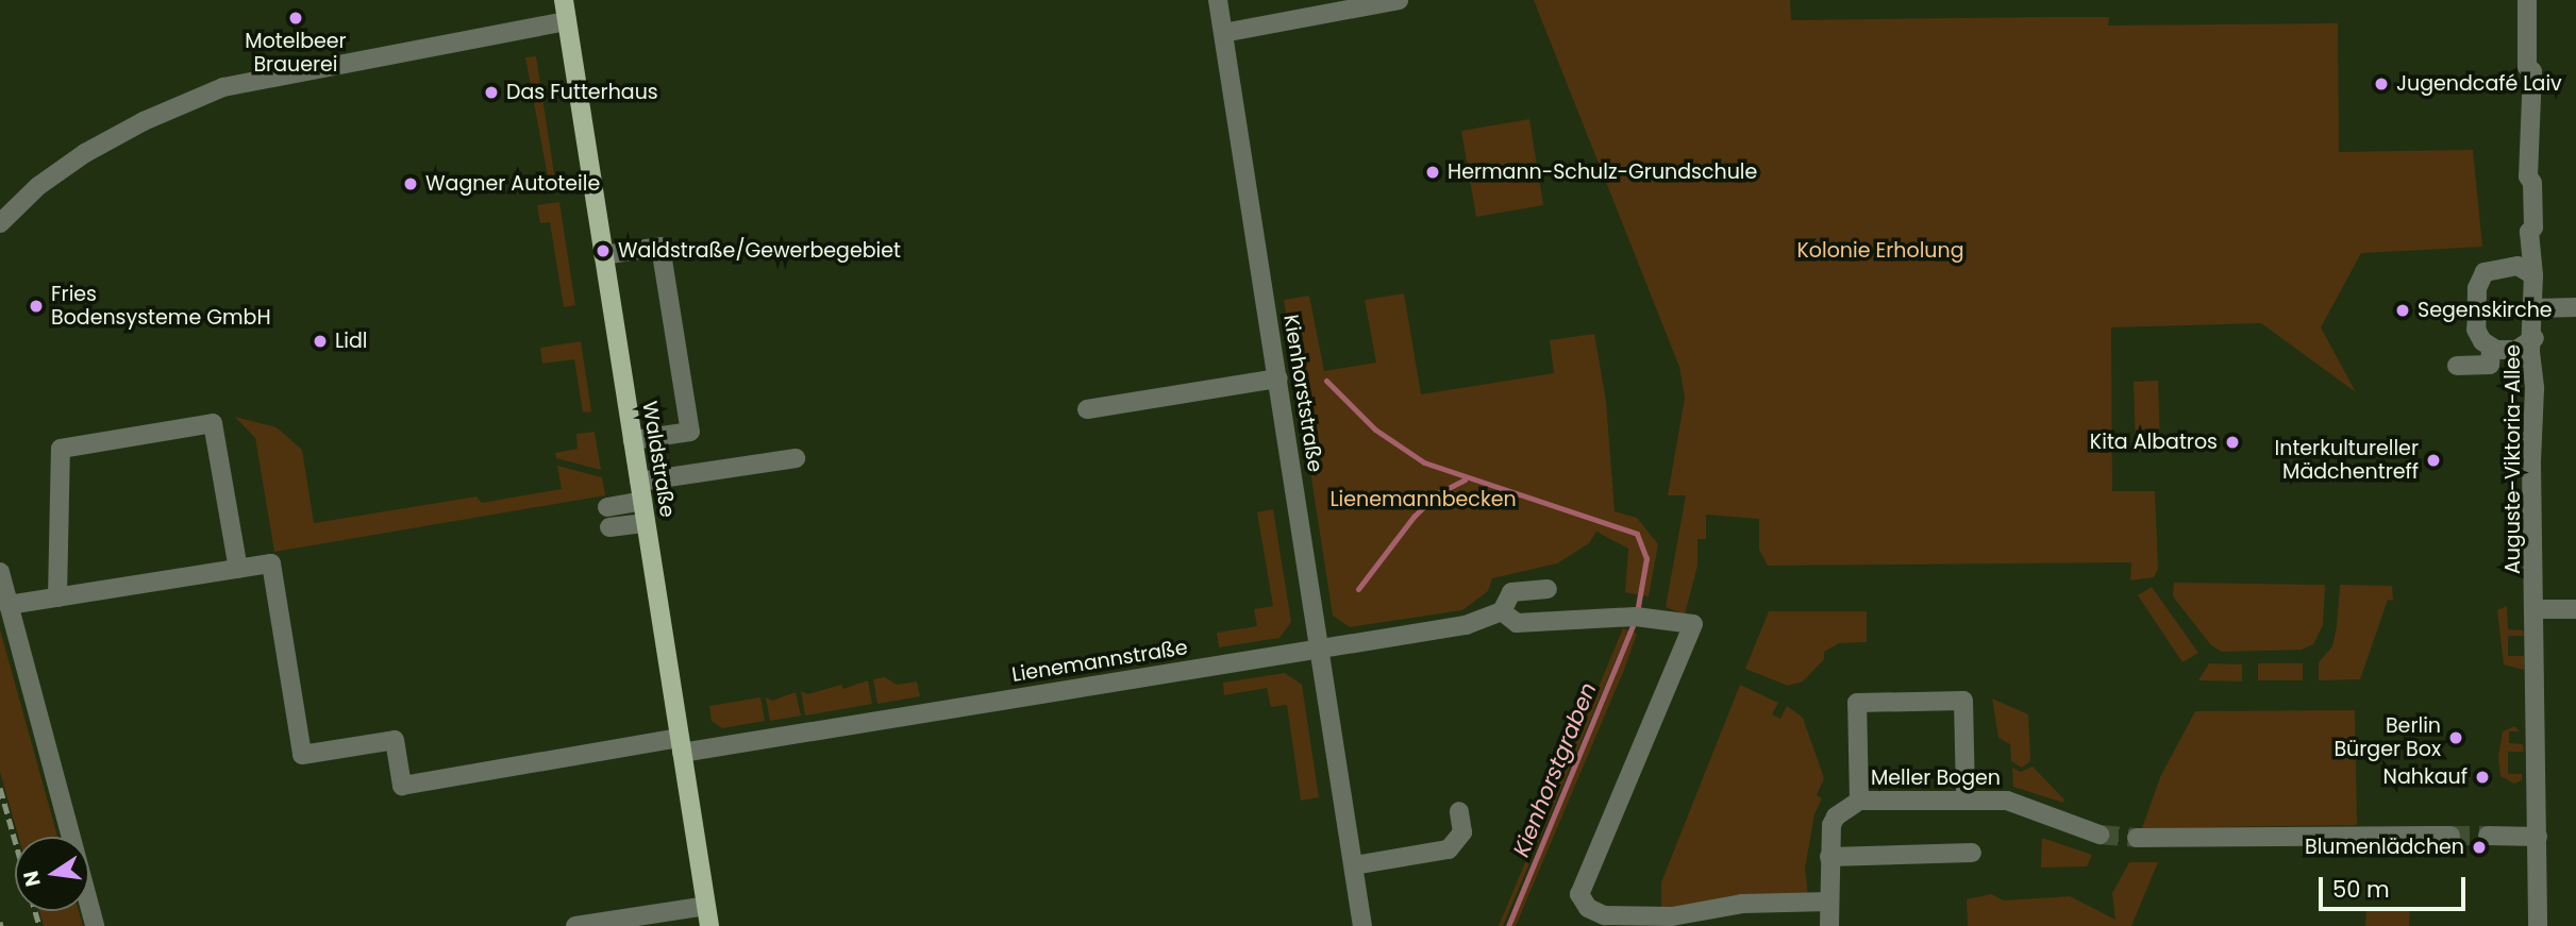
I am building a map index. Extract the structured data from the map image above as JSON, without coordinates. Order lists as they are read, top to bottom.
{
  "streets": {
    "main road": ["Waldstraße"],
    "street": [
      "Kienhorststraße",
      "Auguste-Viktoria-Allee",
      "Lienemannstraße",
      "Meller Bogen"
    ]
  },
  "crossings": [
    ["Kienhorststraße", "Lienemannstraße"],
    ["Waldstraße", "Lienemannstraße"]
  ],
  "water": ["Kienhorstgraben"],
  "parks": ["Kolonie Erholung", "Lienemannbecken"],
  "places": [
    "Motelbeer Brauerei",
    "Jugendcafé Laiv",
    "Das Futterhaus",
    "Hermann-Schulz-Grundschule",
    "Wagner Autoteile",
    "Waldstraße/Gewerbegebiet",
    "Fries Bodensysteme GmbH",
    "Segenskirche",
    "Lidl",
    "Kita Albatros",
    "Interkultureller Mädchentreff",
    "Berlin Bürger Box",
    "Nahkauf",
    "Blumenlädchen"
  ],
  "scale_bar": "50 m",
  "north": "left"
}
